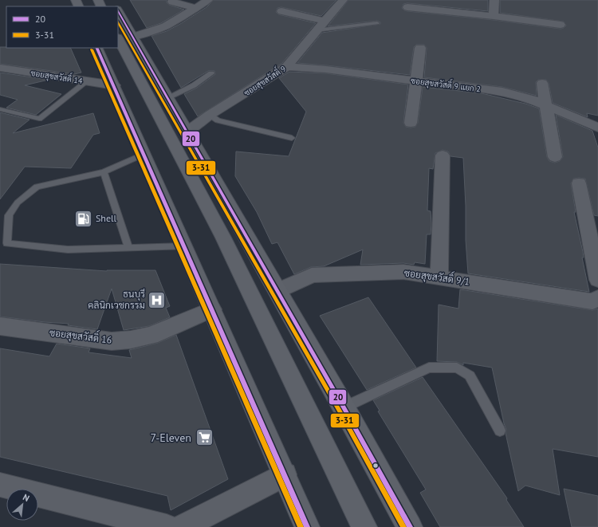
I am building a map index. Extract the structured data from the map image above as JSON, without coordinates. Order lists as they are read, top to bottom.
{
  "streets": {
    "street": [
      "ซอยสุขสวัสดิ์ 14",
      "ซอยสุขสวัสดิ์ 9",
      "ซอยสุขสวัสดิ์ 9 แยก 2",
      "ซอยสุขสวัสดิ์ 9/1",
      "ซอยสุขสวัสดิ์ 16"
    ]
  },
  "crossings": [
    ["ซอยสุขสวัสดิ์ 9", "ซอยสุขสวัสดิ์ 9 แยก 2"]
  ],
  "places": {
    "fuel station": ["Shell"],
    "hospital": ["ธนบุรี คลินิกเวชกรรม"],
    "supermarket": ["7-Eleven"]
  },
  "lines": ["transit line 20", "transit line 3-31"],
  "legend": ["20", "3-31"],
  "north": "top right"
}
